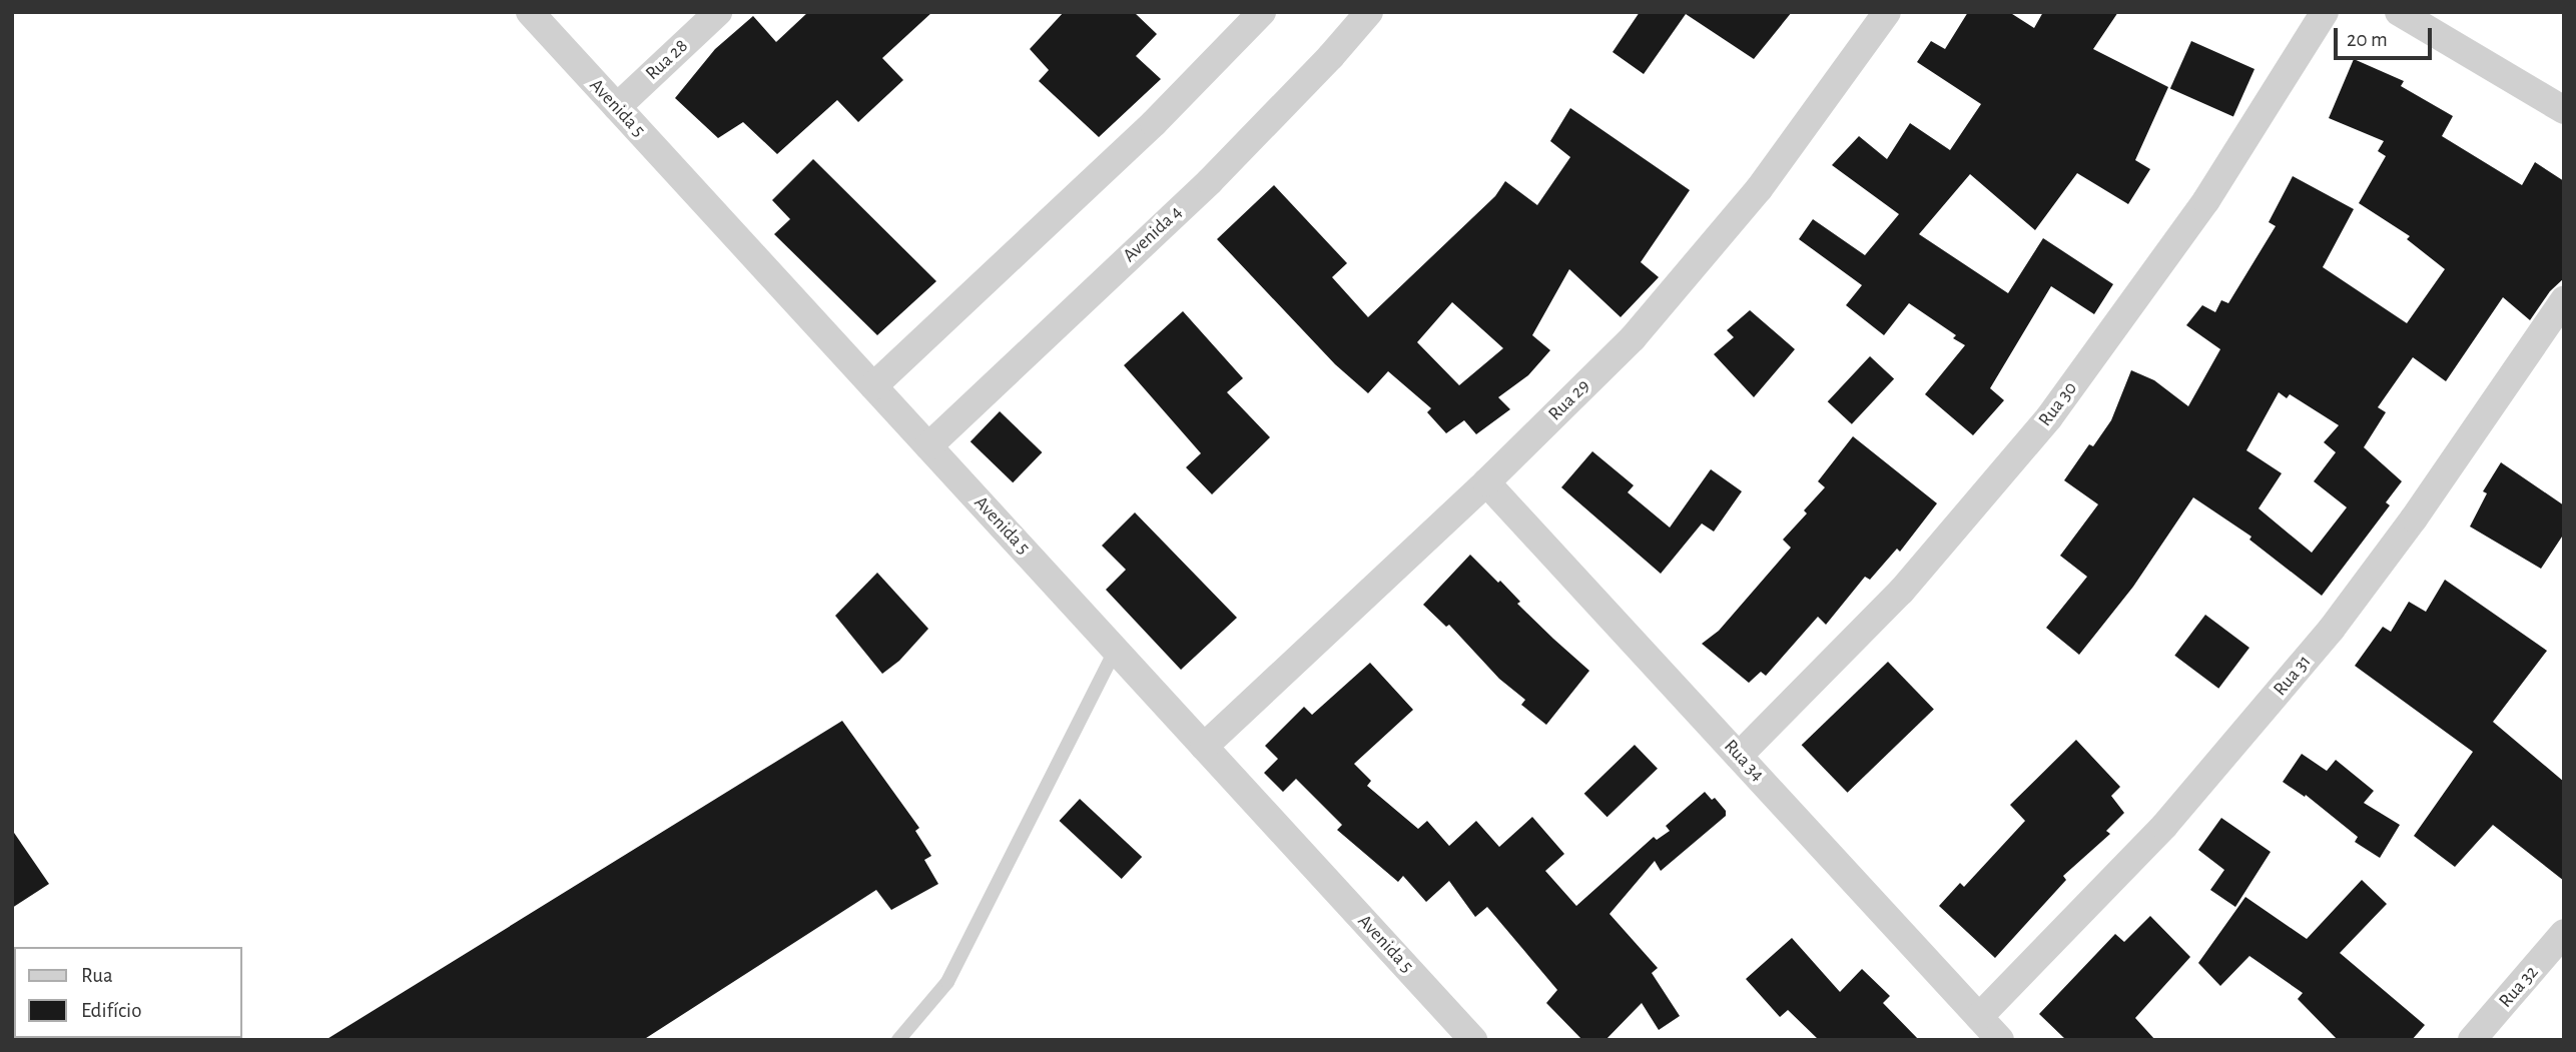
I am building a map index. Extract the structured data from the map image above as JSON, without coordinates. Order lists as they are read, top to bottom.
{
  "streets": {
    "street": [
      "Rua 28",
      "Avenida 5",
      "Avenida 4",
      "Rua 29",
      "Rua 30",
      "Rua 31",
      "Rua 34",
      "Rua 32"
    ]
  },
  "crossings": [
    ["Rua 28", "Avenida 5"],
    ["Avenida 5", "Avenida 4"],
    ["Avenida 5", "Rua 29"],
    ["Rua 29", "Rua 34"],
    ["Rua 30", "Rua 34"],
    ["Rua 31", "Rua 34"]
  ],
  "legend": ["Rua", "Edifício"],
  "scale_bar": "20 m"
}
